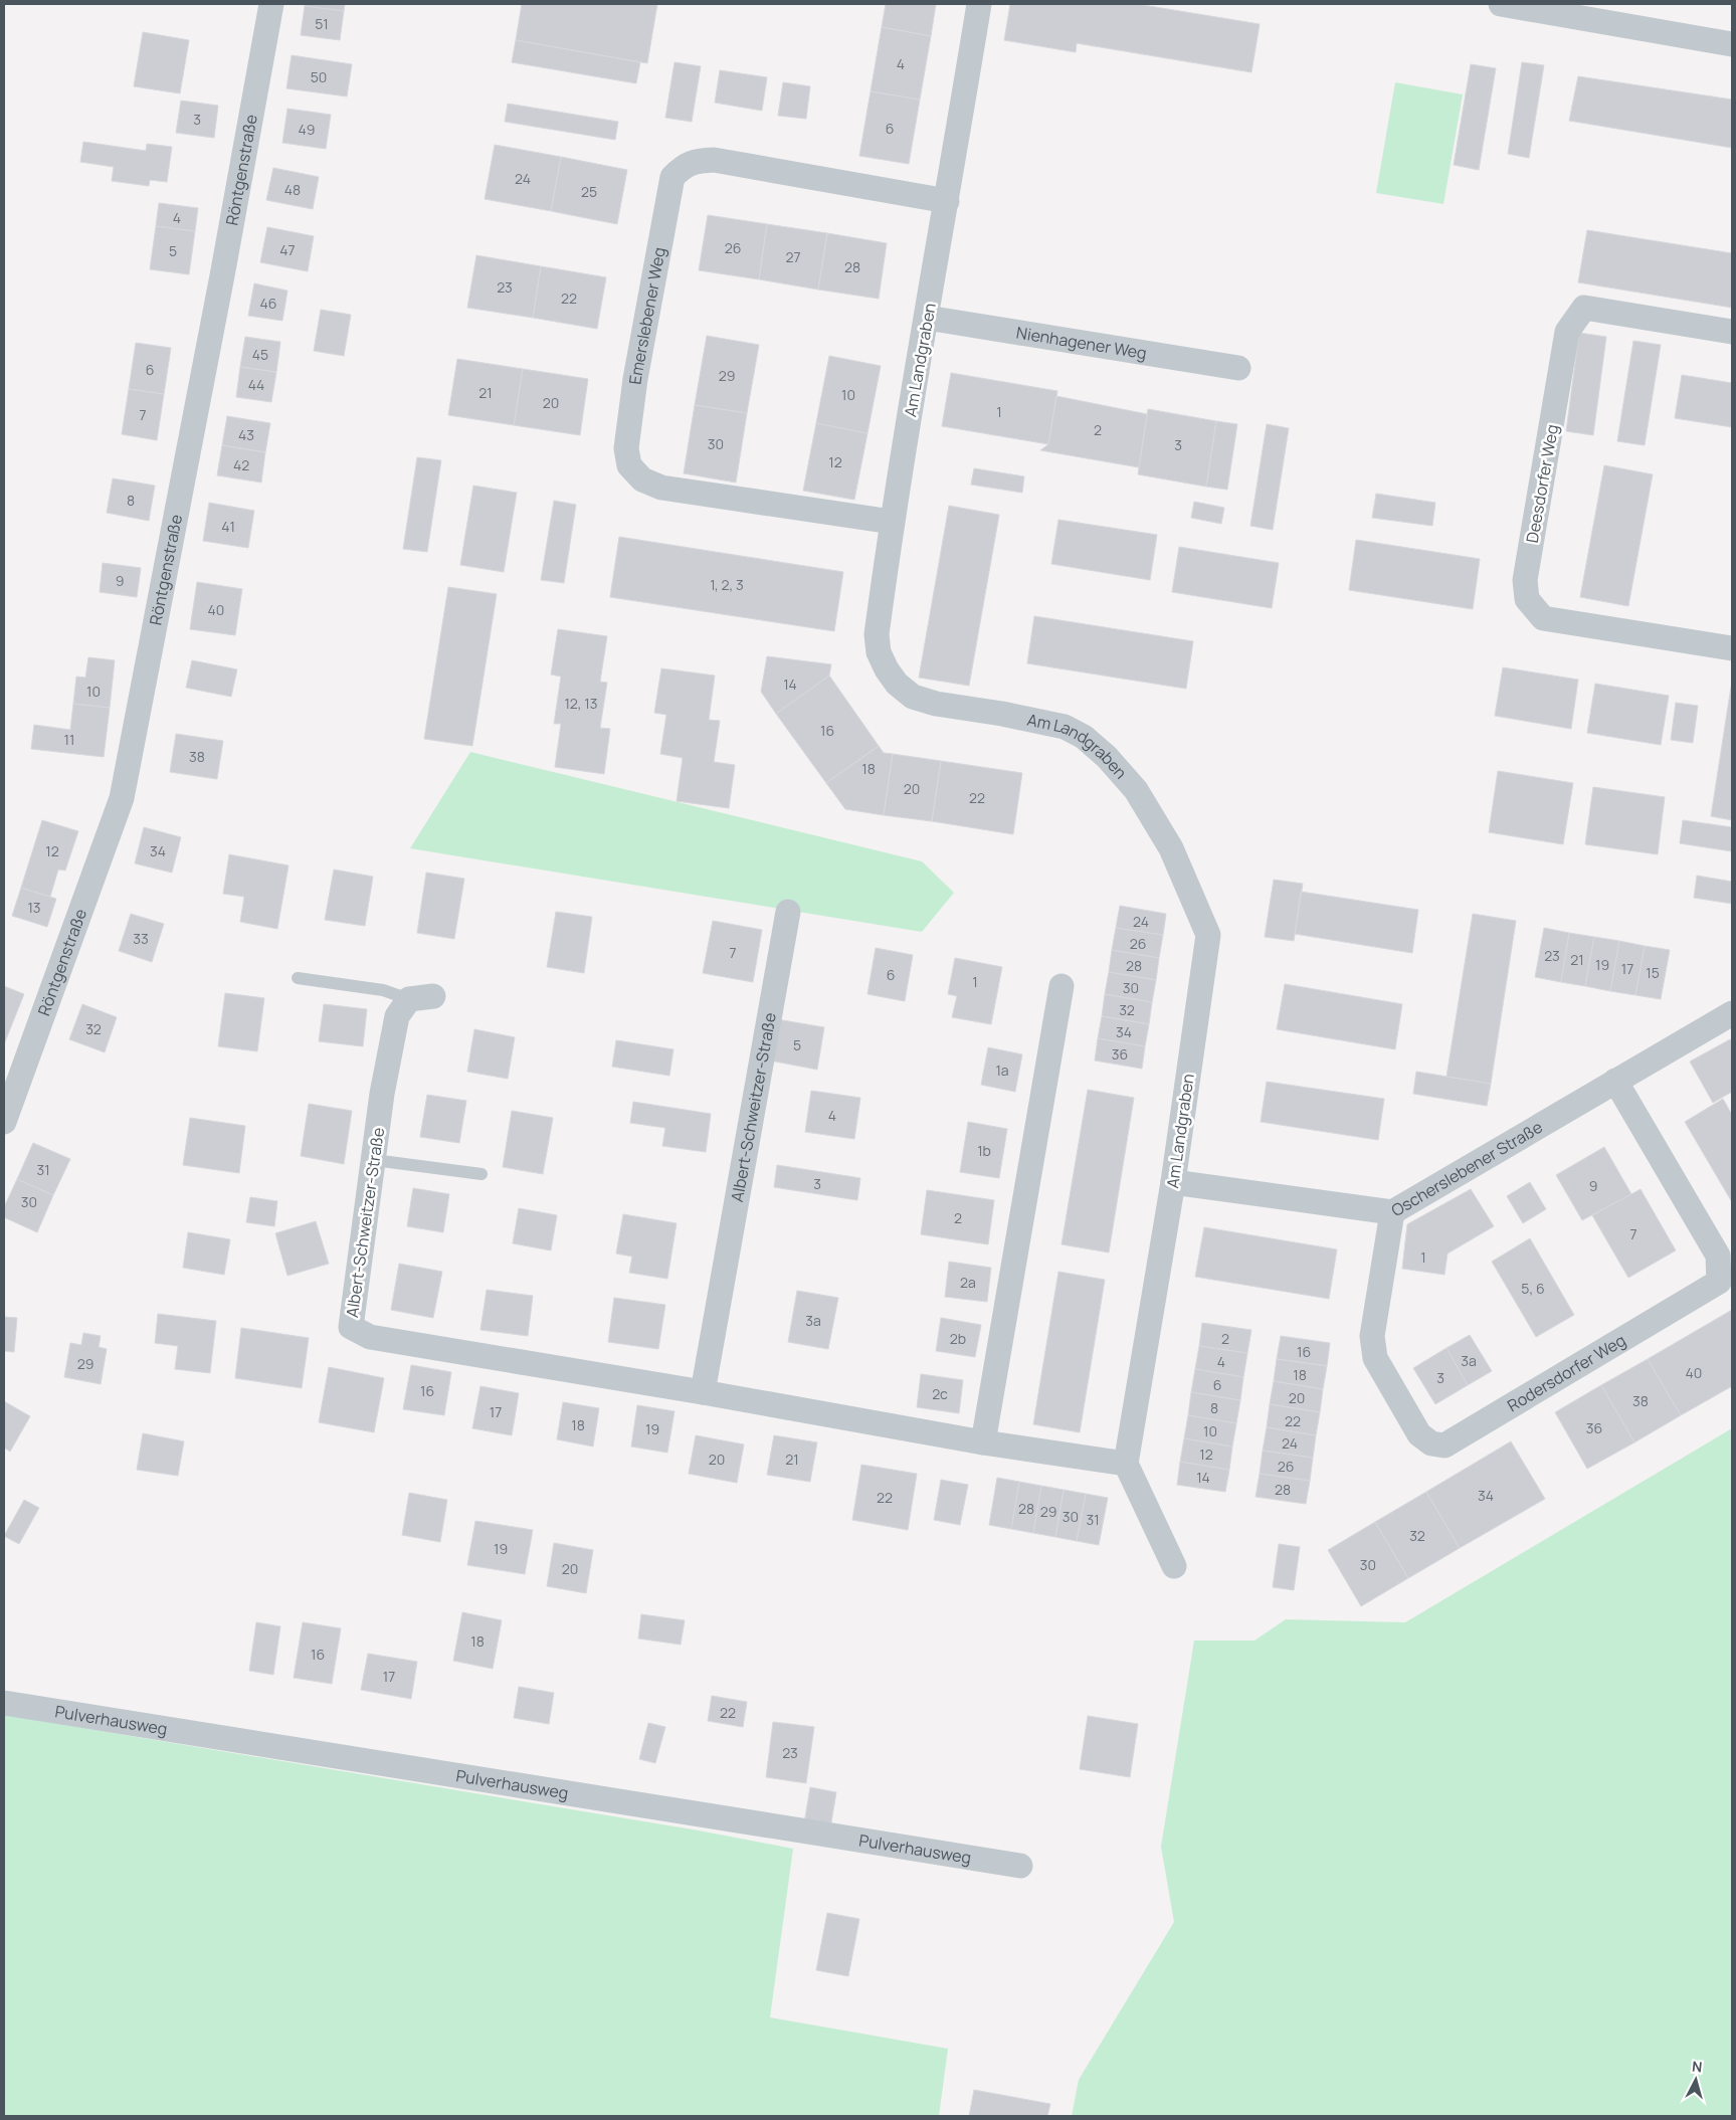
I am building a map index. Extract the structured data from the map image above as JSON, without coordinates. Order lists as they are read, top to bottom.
{
  "streets": {
    "street": [
      "Röntgenstraße",
      "Emerslebener Weg",
      "Nienhagener Weg",
      "Am Landgraben",
      "Deesdorfer Weg",
      "Albert-Schweitzer-Straße",
      "Oscherslebener Straße",
      "Rodersdorfer Weg",
      "Pulverhausweg"
    ]
  },
  "crossings": [
    ["Emerslebener Weg", "Am Landgraben"],
    ["Nienhagener Weg", "Am Landgraben"],
    ["Am Landgraben", "Albert-Schweitzer-Straße"],
    ["Am Landgraben", "Oscherslebener Straße"],
    ["Oscherslebener Straße", "Rodersdorfer Weg"]
  ],
  "house_numbers": [
    "51",
    "4",
    "50",
    "3",
    "6",
    "49",
    "24",
    "48",
    "25",
    "4",
    "26",
    "47",
    "5",
    "27",
    "28",
    "23",
    "22",
    "46",
    "45",
    "6",
    "29",
    "44",
    "21",
    "10",
    "20",
    "1",
    "7",
    "2",
    "43",
    "30",
    "3",
    "12",
    "42",
    "8",
    "41",
    "9",
    "1, 2, 3",
    "40",
    "14",
    "10",
    "12, 13",
    "16",
    "11",
    "38",
    "18",
    "20",
    "22",
    "12",
    "34",
    "13",
    "24",
    "33",
    "26",
    "7",
    "23",
    "21",
    "19",
    "28",
    "17",
    "15",
    "6",
    "1",
    "30",
    "32",
    "32",
    "34",
    "5",
    "36",
    "1a",
    "4",
    "1b",
    "31",
    "3",
    "9",
    "30",
    "2",
    "7",
    "1",
    "2a",
    "5, 6",
    "3a",
    "2b",
    "2",
    "16",
    "3a",
    "4",
    "29",
    "40",
    "18",
    "3",
    "6",
    "16",
    "2c",
    "20",
    "38",
    "8",
    "17",
    "22",
    "18",
    "36",
    "19",
    "10",
    "24",
    "12",
    "20",
    "21",
    "26",
    "14",
    "28",
    "34",
    "22",
    "28",
    "29",
    "30",
    "31",
    "32",
    "19",
    "30",
    "20",
    "18",
    "16",
    "17",
    "22",
    "23"
  ],
  "north": "top"
}
